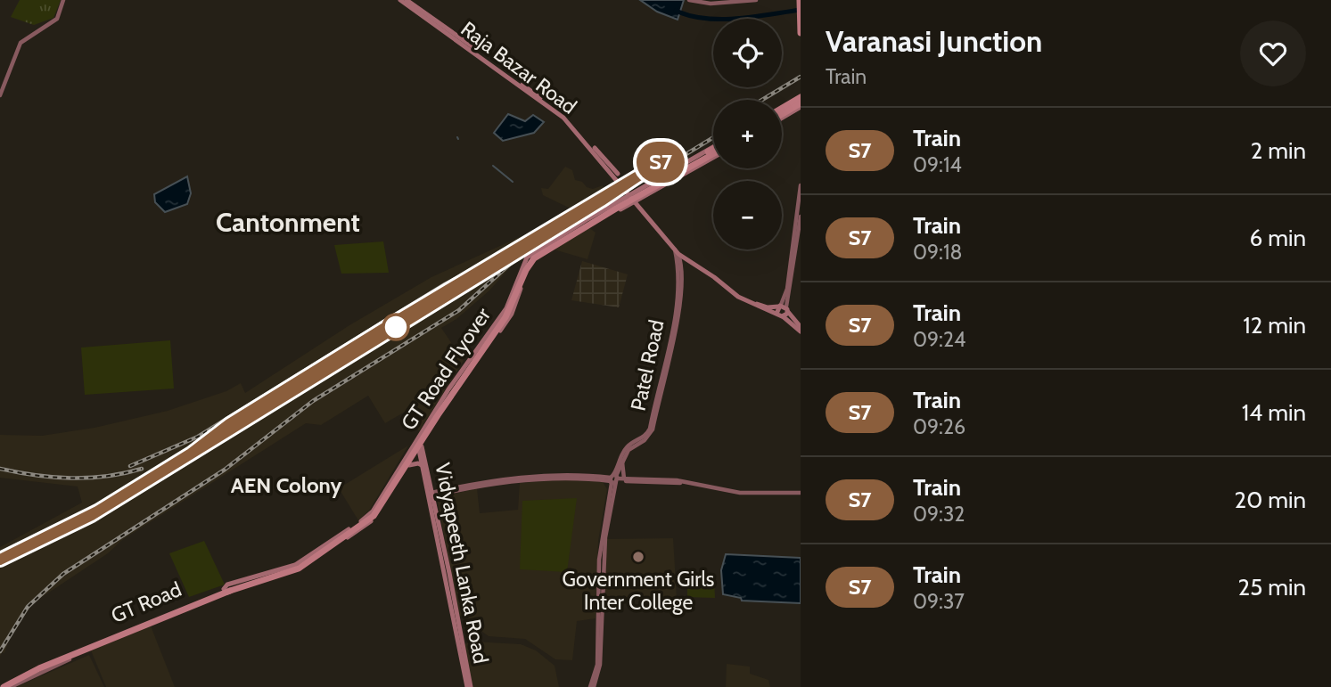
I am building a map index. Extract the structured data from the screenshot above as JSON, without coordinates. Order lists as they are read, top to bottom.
{
  "streets": {
    "highway": ["GT Road Flyover", "GT Road"],
    "main road": ["Raja Bazar Road", "Vidyapeeth Lanka Road"],
    "street": ["Patel Road"]
  },
  "crossings": [
    ["Raja Bazar Road", "Patel Road"],
    ["Raja Bazar Road", "GT Road"],
    ["GT Road Flyover", "GT Road"],
    ["Vidyapeeth Lanka Road", "GT Road"]
  ],
  "districts": ["Cantonment", "AEN Colony"],
  "places": ["Government Girls Inter College"],
  "page": {
    "on_map": "S7",
    "heading": ["Varanasi Junction", "Train"],
    "map_buttons": ["+", "−"],
    "list": [
      {
        "mark": "S7",
        "name": "Train",
        "note": "09:14",
        "value": "2 min"
      },
      {
        "mark": "S7",
        "name": "Train",
        "note": "09:18",
        "value": "6 min"
      },
      {
        "mark": "S7",
        "name": "Train",
        "note": "09:24",
        "value": "12 min"
      },
      {
        "mark": "S7",
        "name": "Train",
        "note": "09:26",
        "value": "14 min"
      },
      {
        "mark": "S7",
        "name": "Train",
        "note": "09:32",
        "value": "20 min"
      },
      {
        "mark": "S7",
        "name": "Train",
        "note": "09:37",
        "value": "25 min"
      }
    ]
  }
}
